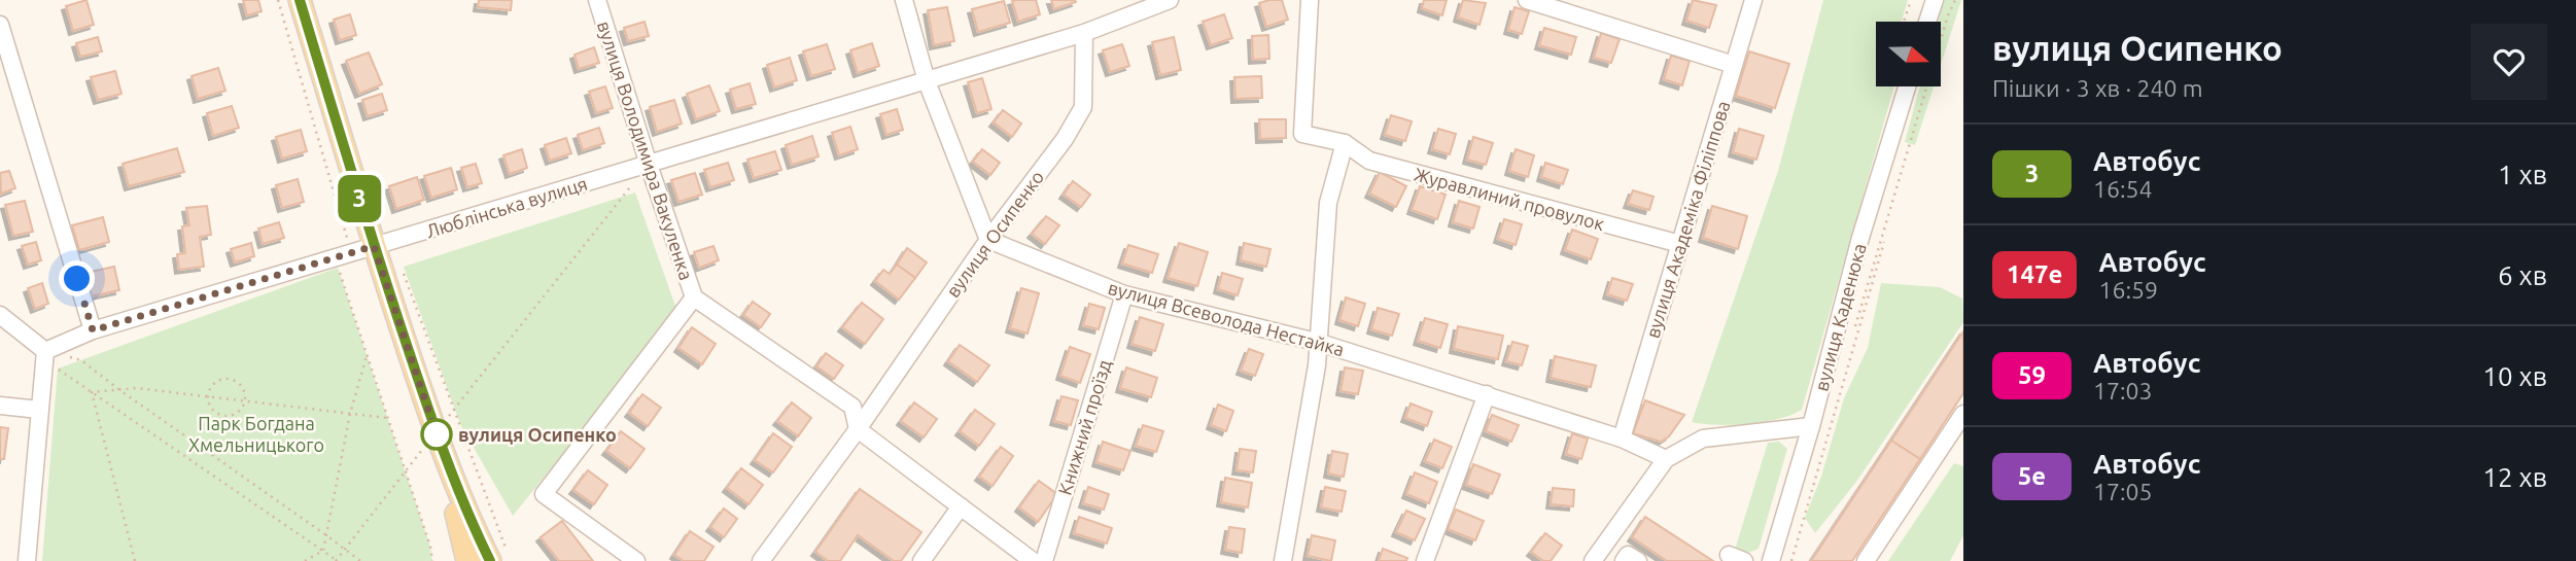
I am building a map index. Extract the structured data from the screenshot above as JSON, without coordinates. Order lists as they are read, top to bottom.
{
  "streets": {
    "street": [
      "вулиця Володимира Вакуленка",
      "Журавлиний провулок",
      "Люблінська вулиця",
      "вулиця Академіка Філіппова",
      "вулиця Осипенко",
      "вулиця Каденюка",
      "вулиця Всеволода Нестайка",
      "Книжний проїзд"
    ]
  },
  "crossings": [
    ["вулиця Володимира Вакуленка", "Люблінська вулиця"],
    ["вулиця Володимира Вакуленка", "вулиця Осипенко"],
    ["Журавлиний провулок", "вулиця Академіка Філіппова"],
    ["Люблінська вулиця", "вулиця Осипенко"],
    ["вулиця Академіка Філіппова", "вулиця Всеволода Нестайка"],
    ["вулиця Осипенко", "вулиця Всеволода Нестайка"],
    ["вулиця Всеволода Нестайка", "Книжний проїзд"]
  ],
  "parks": ["Парк Богдана Хмельницького"],
  "places": ["вулиця Осипенко"],
  "lines": ["bus line 3"],
  "north": "right",
  "page": {
    "on_map": "3",
    "heading": ["вулиця Осипенко", "Пішки · 3 хв · 240 m"],
    "list": [
      {
        "mark": "3",
        "name": "Автобус",
        "note": "16:54",
        "value": "1 хв"
      },
      {
        "mark": "147е",
        "name": "Автобус",
        "note": "16:59",
        "value": "6 хв"
      },
      {
        "mark": "59",
        "name": "Автобус",
        "note": "17:03",
        "value": "10 хв"
      },
      {
        "mark": "5е",
        "name": "Автобус",
        "note": "17:05",
        "value": "12 хв"
      }
    ]
  }
}
